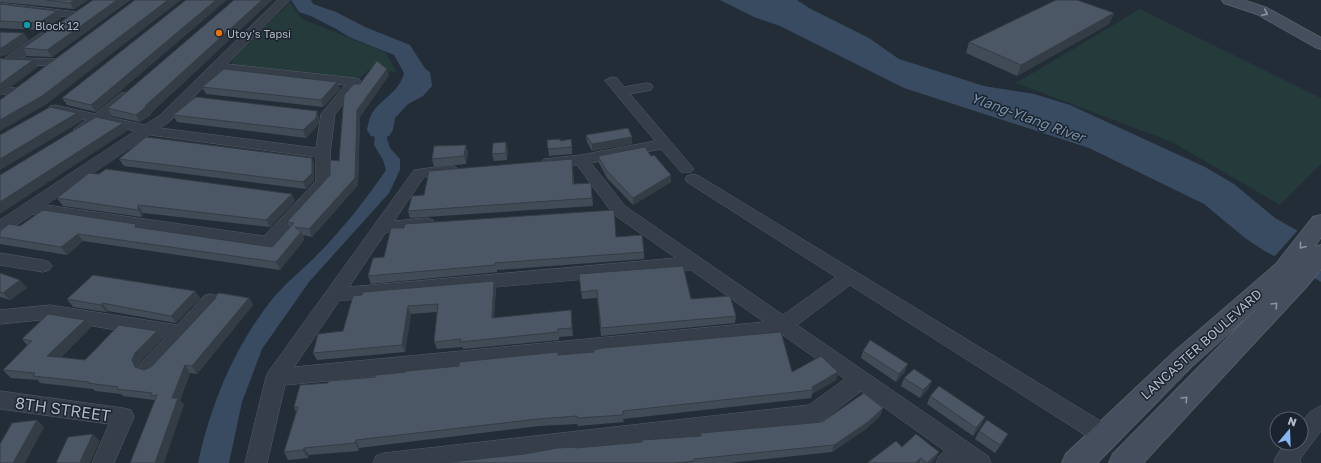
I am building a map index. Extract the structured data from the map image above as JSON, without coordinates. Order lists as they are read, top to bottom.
{
  "streets": {
    "main road": ["LANCASTER BOULEVARD"],
    "street": ["8TH STREET"]
  },
  "water": ["Ylang-Ylang River"],
  "places": ["Block 12", "Utoy's Tapsi"],
  "north": "top"
}
